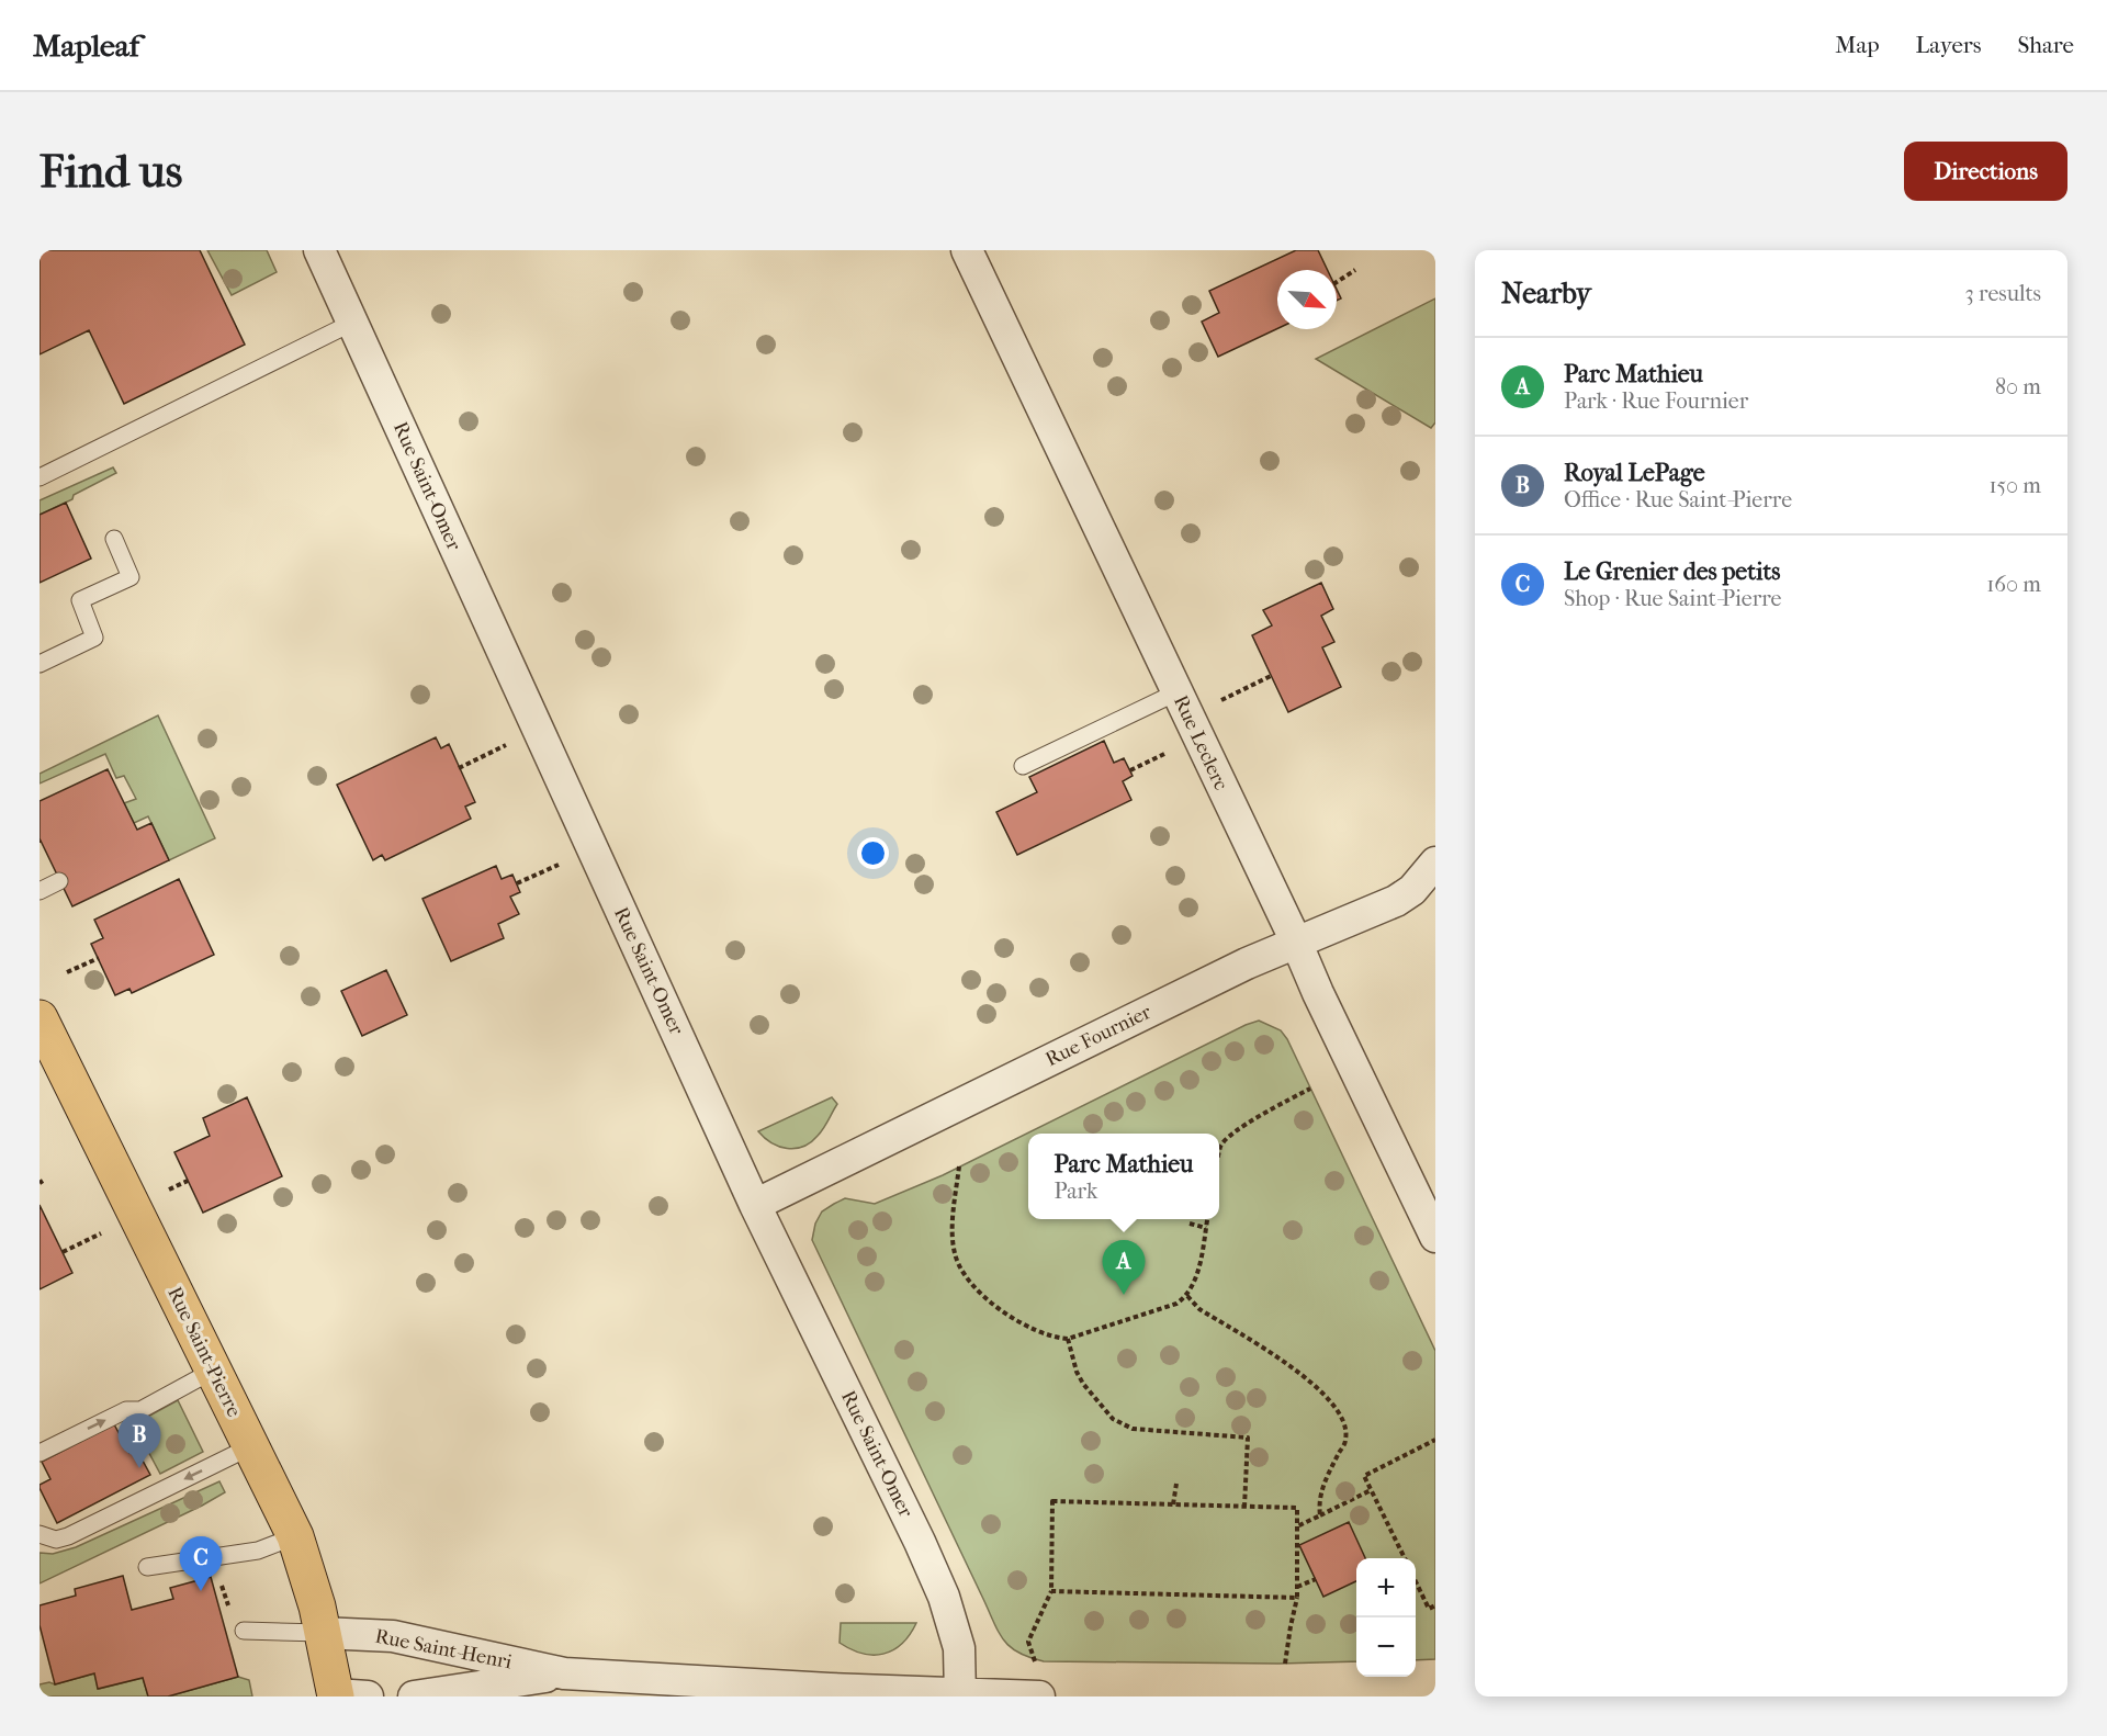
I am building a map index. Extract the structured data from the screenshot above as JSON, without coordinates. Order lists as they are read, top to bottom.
{
  "streets": {
    "main road": ["Rue Saint-Pierre"],
    "street": [
      "Rue Saint-Omer",
      "Rue Leclerc",
      "Rue Fournier",
      "Rue Saint-Henri"
    ]
  },
  "crossings": [
    ["Rue Saint-Omer", "Rue Fournier"],
    ["Rue Saint-Omer", "Rue Saint-Henri"],
    ["Rue Leclerc", "Rue Fournier"],
    ["Rue Saint-Pierre", "Rue Saint-Henri"]
  ],
  "north": "bottom right",
  "page": {
    "header": "Mapleaf",
    "nav": ["Map", "Layers", "Share"],
    "buttons": "Directions",
    "title": "Find us",
    "heading": ["Nearby", "3 results"],
    "list": [
      {
        "mark": "A",
        "name": "Parc Mathieu",
        "note": "Park · Rue Fournier",
        "value": "80 m"
      },
      {
        "mark": "B",
        "name": "Royal LePage",
        "note": "Office · Rue Saint-Pierre",
        "value": "150 m"
      },
      {
        "mark": "C",
        "name": "Le Grenier des petits",
        "note": "Shop · Rue Saint-Pierre",
        "value": "160 m"
      }
    ],
    "popup": ["Parc Mathieu", "Park"],
    "pins": ["A", "B", "C"],
    "map_buttons": ["+", "−"]
  }
}
